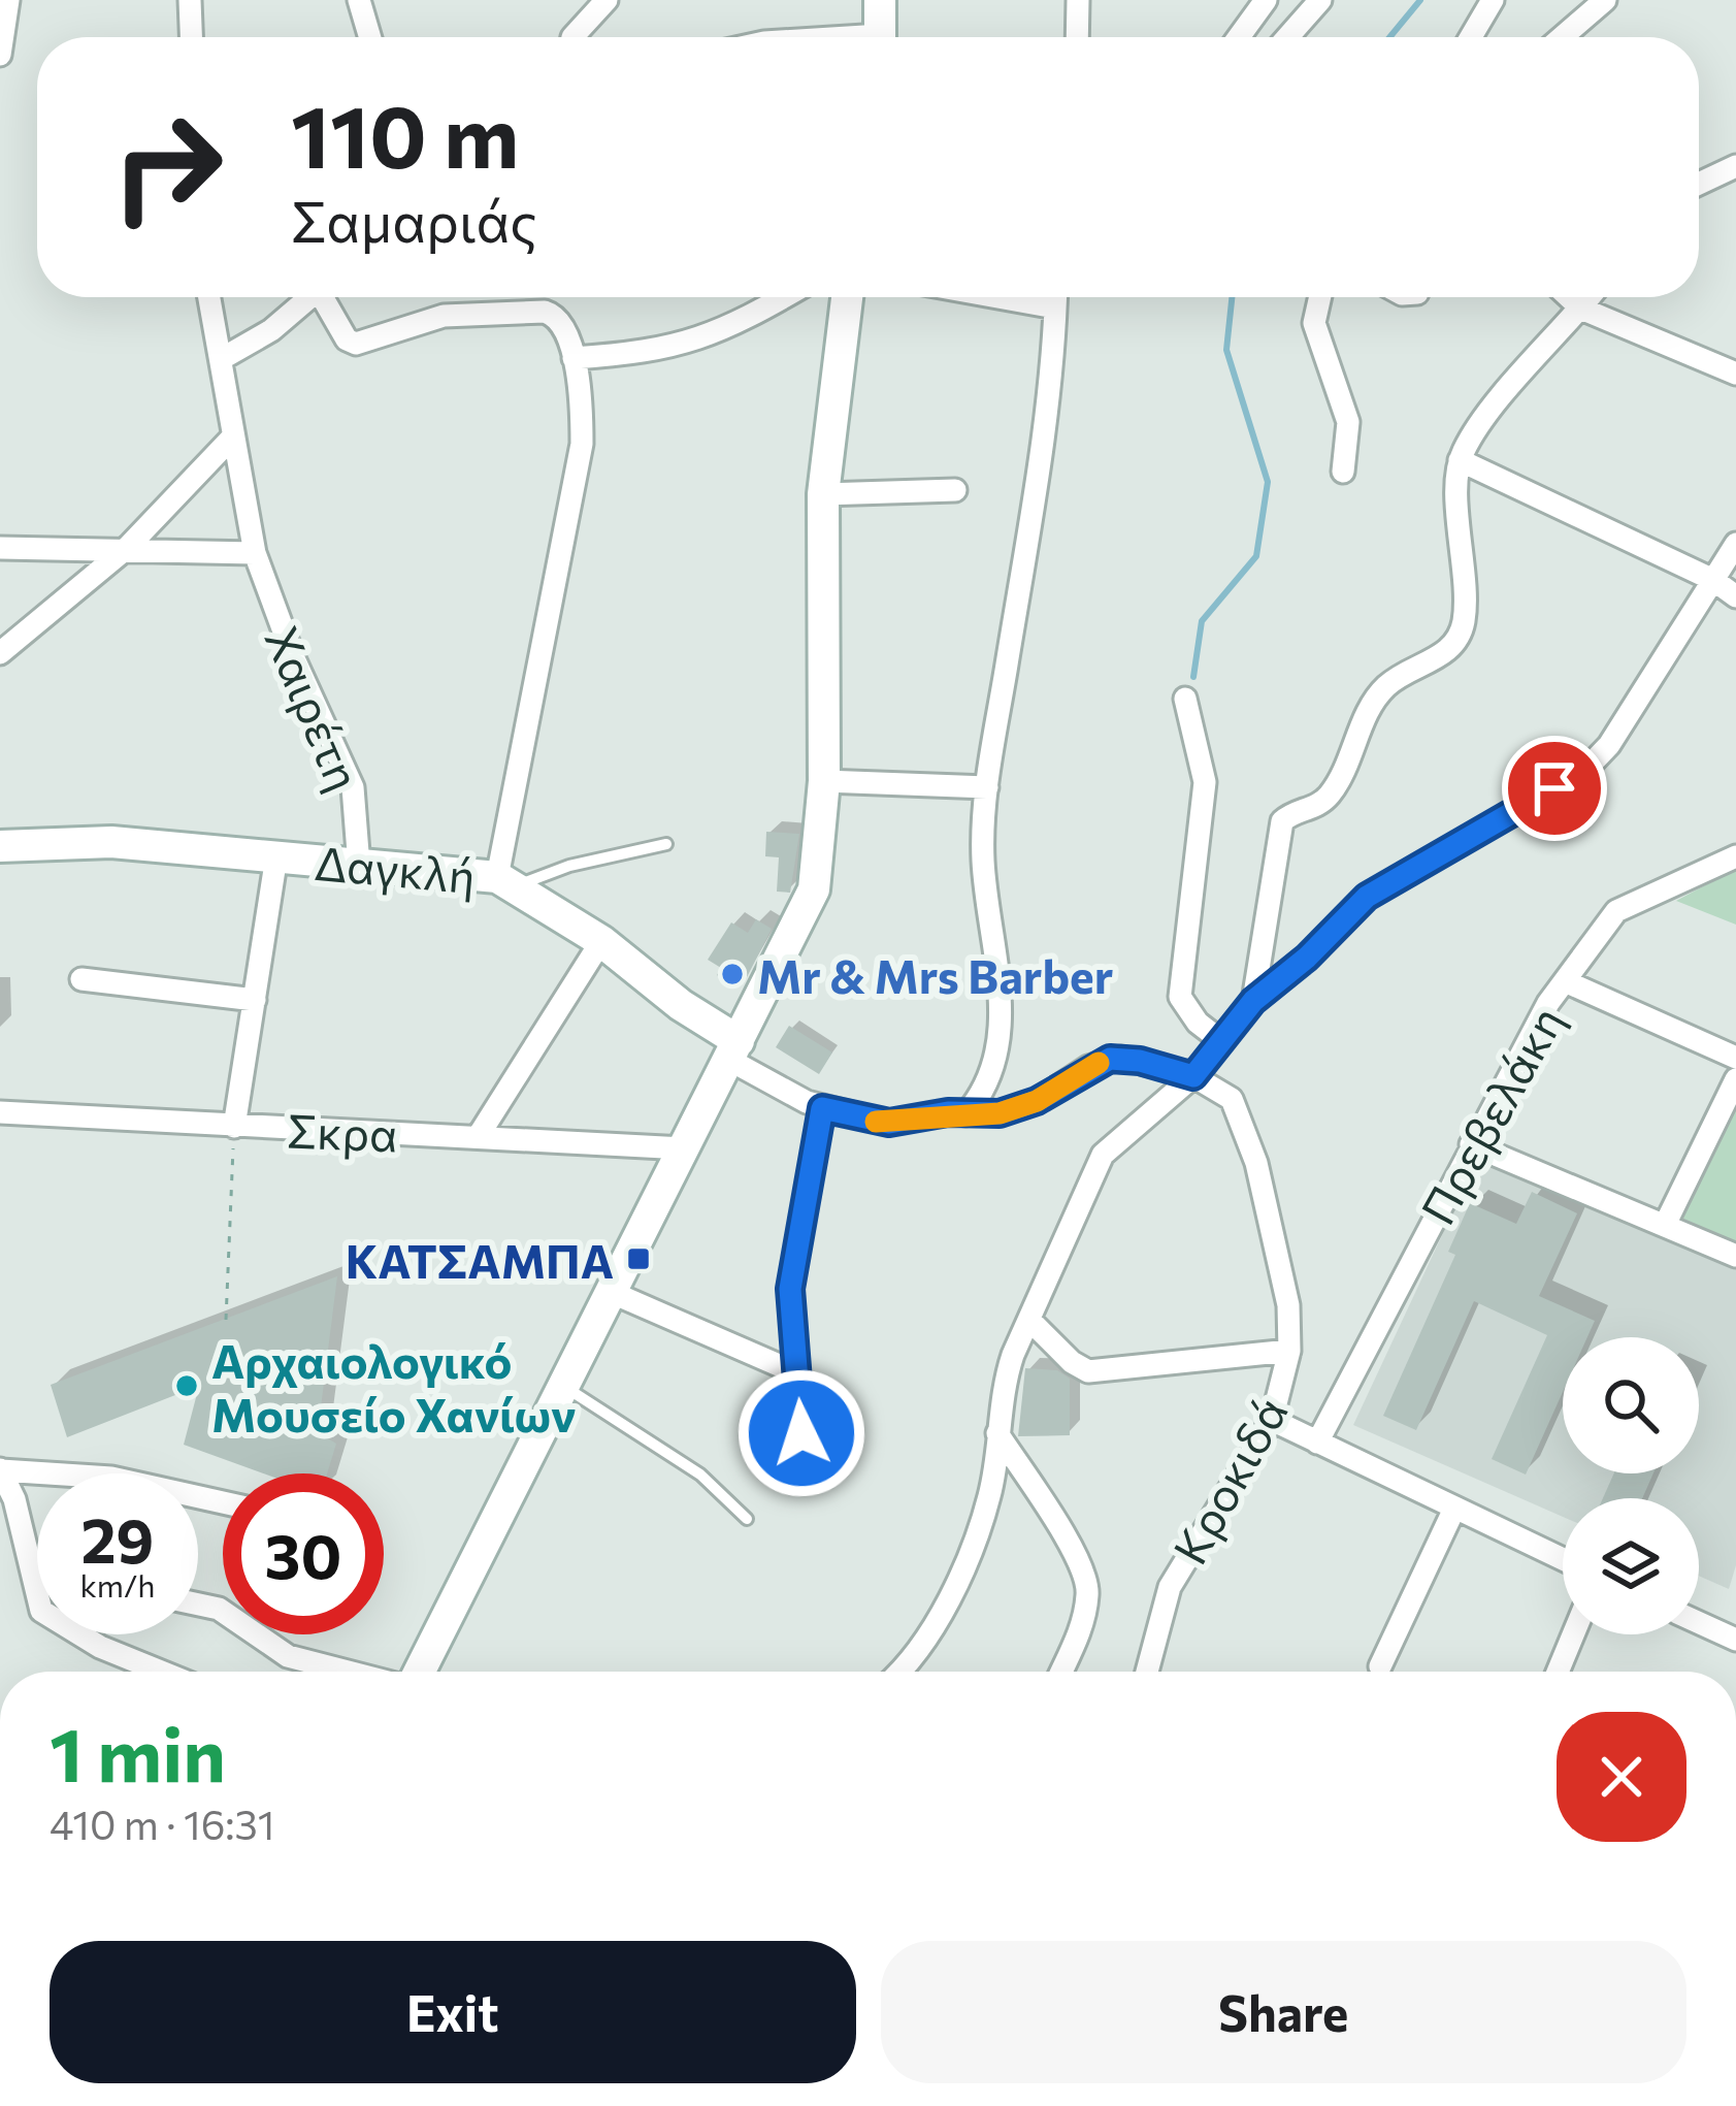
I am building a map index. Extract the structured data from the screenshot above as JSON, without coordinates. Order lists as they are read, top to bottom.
{
  "streets": {
    "main road": ["Δαγκλή"],
    "street": [
      "Χαιρέτη",
      "Πρεβελάκη",
      "Σκρα",
      "Κροκιδά"
    ]
  },
  "crossings": [
    ["Χαιρέτη", "Δαγκλή"]
  ],
  "places": {
    "other": ["Mr & Mrs Barber", "Αρχαιολογικό Μουσείο Χανίων"],
    "transit": ["ΚΑΤΣΑΜΠΑ"]
  },
  "page": {
    "turn": ["110 m", "Σαμαριάς"],
    "speed": "29 km/h",
    "limit": "30",
    "heading": ["1 min", "410 m · 16:31"],
    "buttons": ["Exit", "Share"]
  }
}
